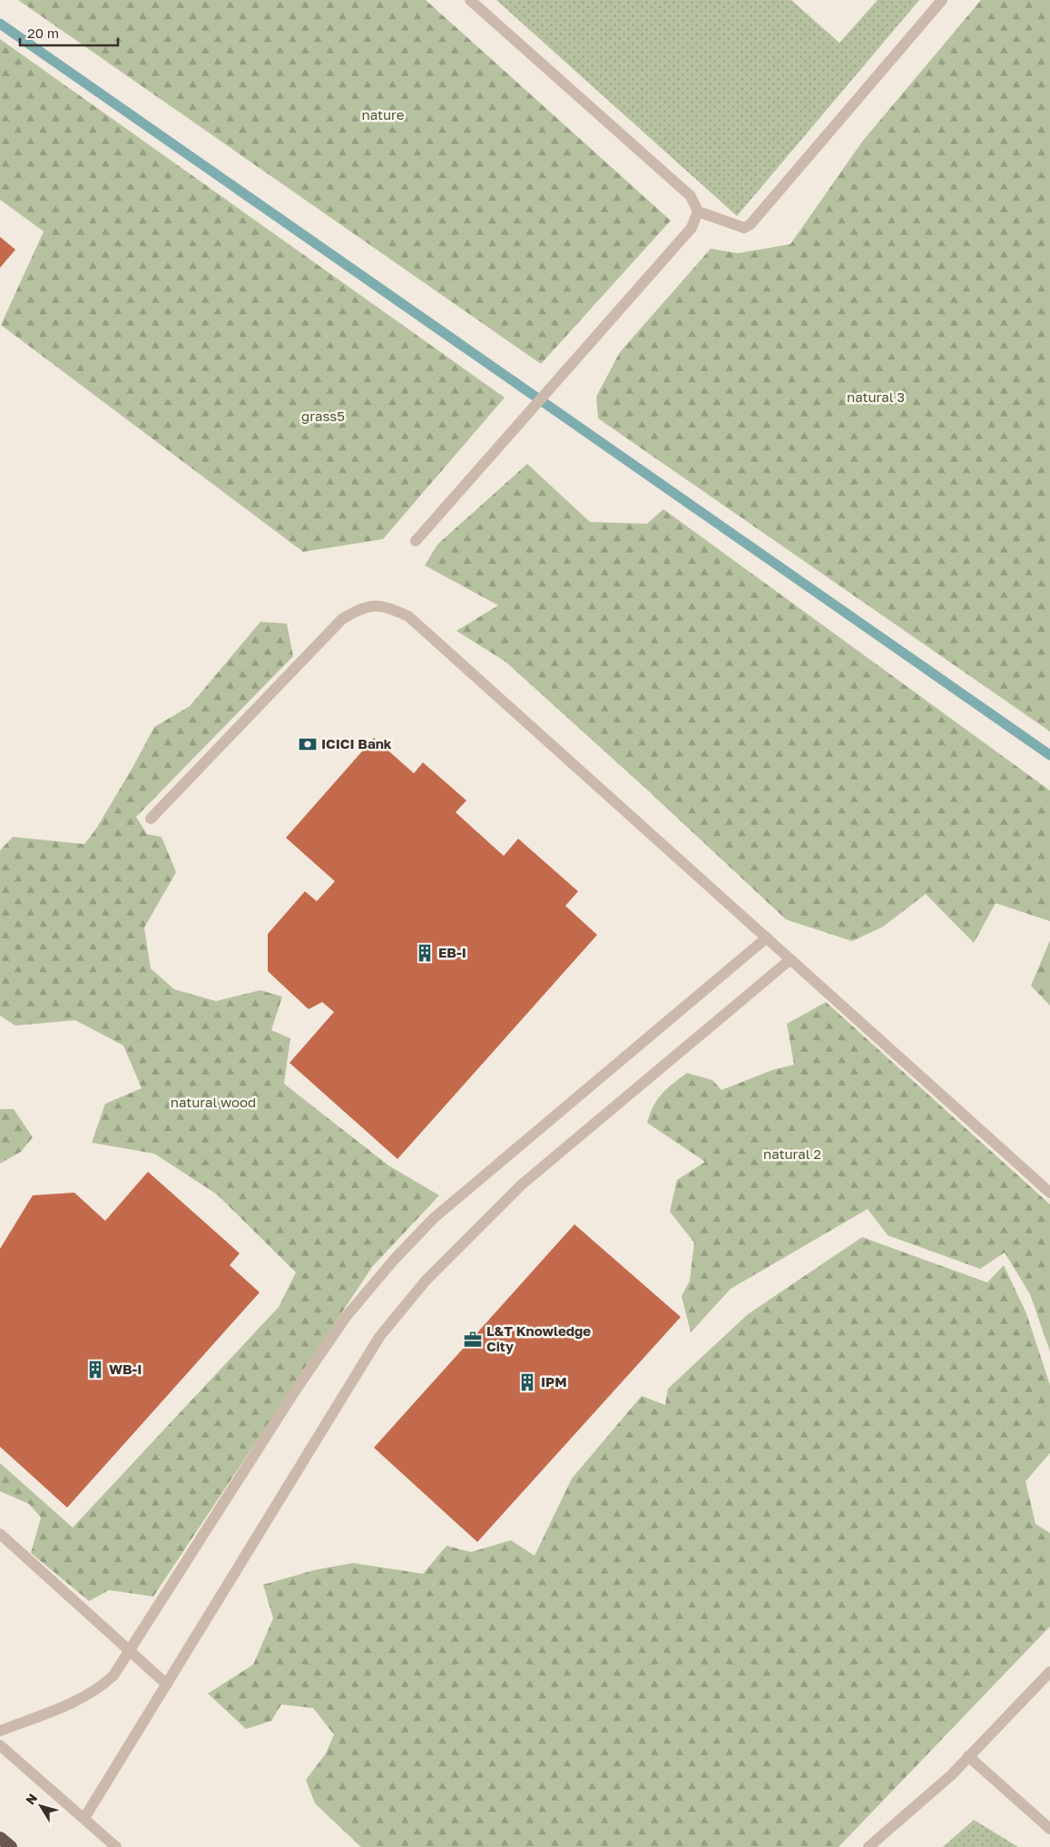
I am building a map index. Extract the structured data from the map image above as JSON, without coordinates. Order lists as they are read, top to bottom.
{
  "parks": [
    "nature",
    "natural 3",
    "grass5",
    "natural wood",
    "natural 2"
  ],
  "places": {
    "bank": ["ICICI Bank"],
    "building": ["EB-I", "WB-I", "IPM"],
    "office": ["L&T Knowledge City"]
  },
  "scale_bar": "20 m",
  "north": "top left"
}
